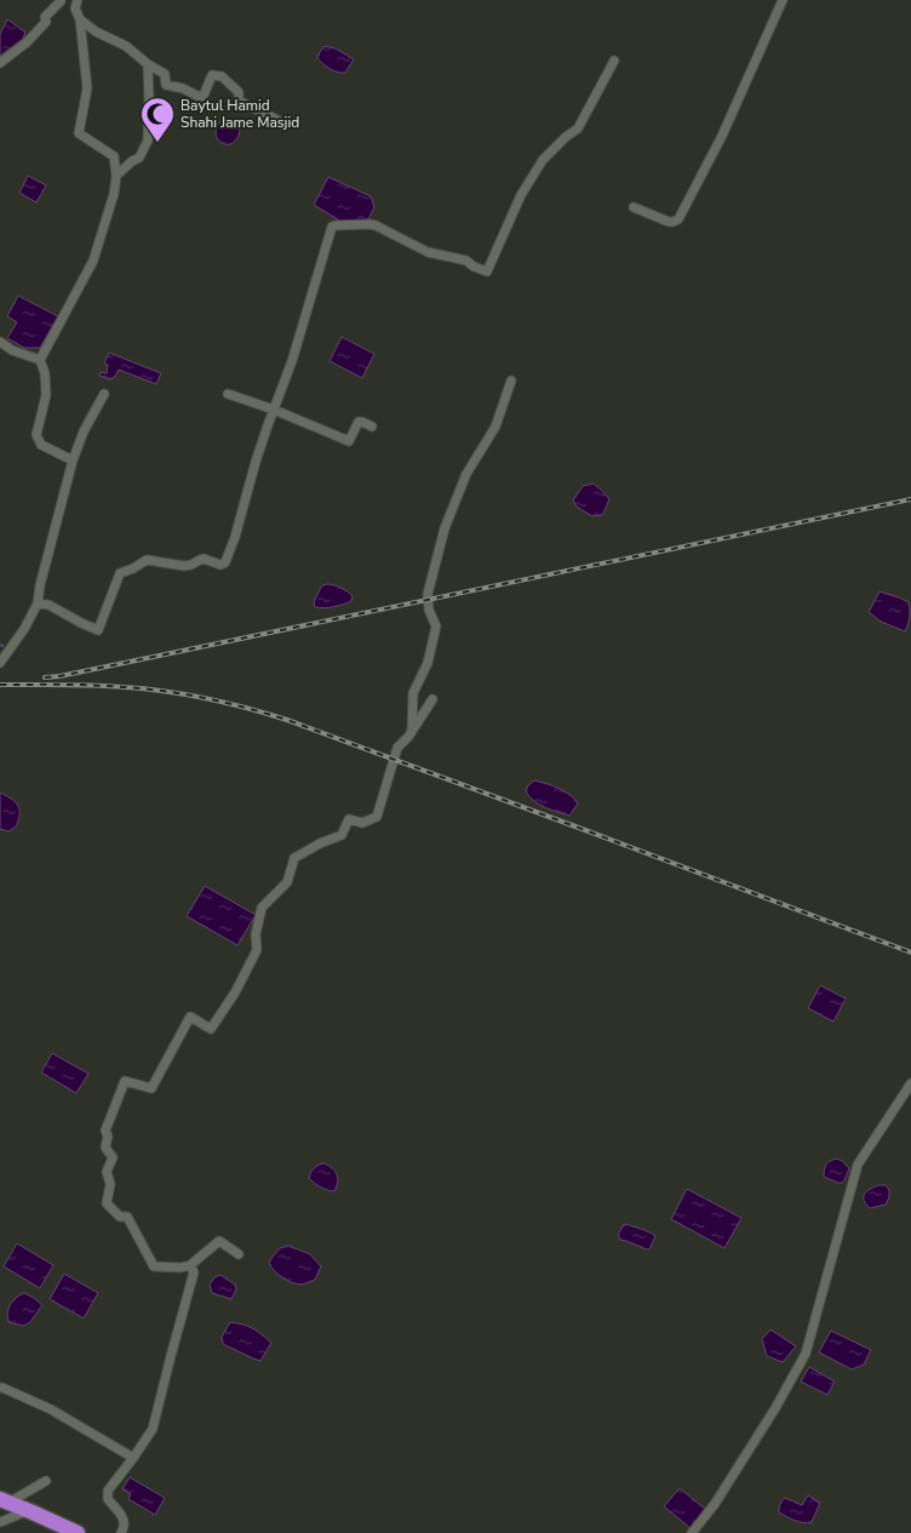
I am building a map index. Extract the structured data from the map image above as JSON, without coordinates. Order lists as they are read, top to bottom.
{
  "places": {
    "mosque": ["Baytul Hamid Shahi Jame Masjid"]
  }
}
